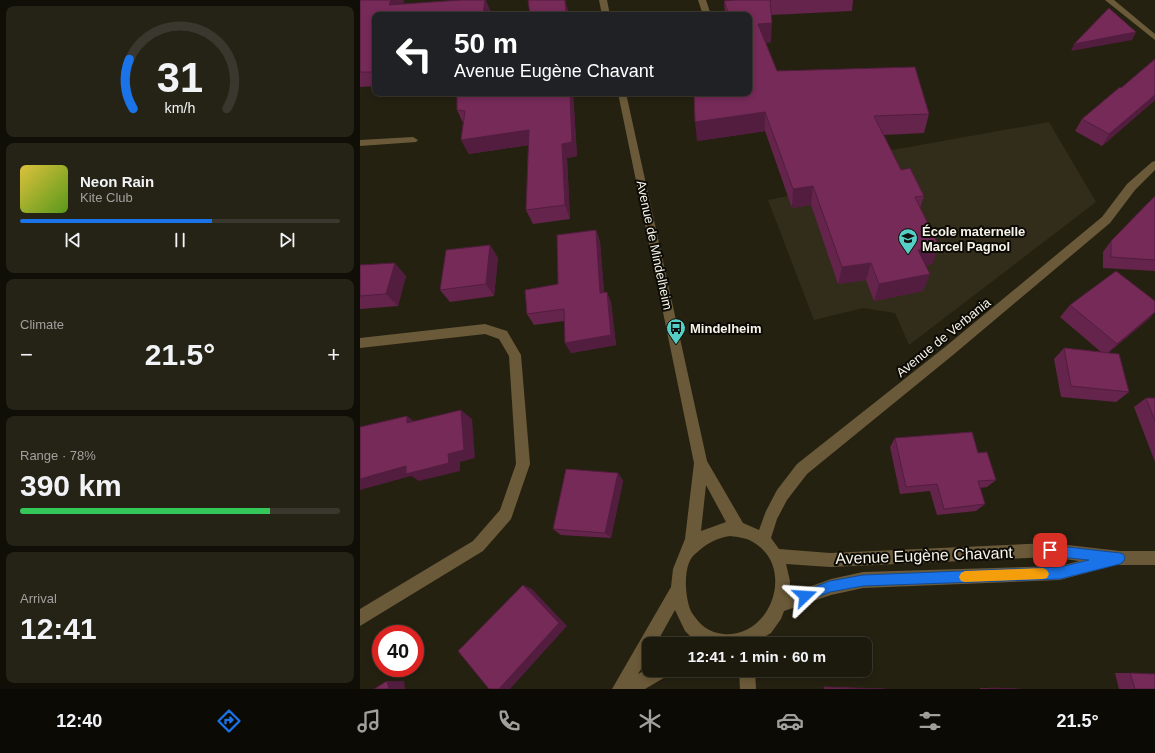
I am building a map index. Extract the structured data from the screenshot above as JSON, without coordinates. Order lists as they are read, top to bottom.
{
  "streets": {
    "street": ["Avenue de Mindelheim", "Avenue de Verbania", "Avenue Eugène Chavant"]
  },
  "places": {
    "school or university": ["École maternelle Marcel Pagnol"],
    "bus stop": ["Mindelheim"]
  },
  "page": {
    "turn": ["50 m", "Avenue Eugène Chavant"],
    "song": ["Neon Rain", "Kite Club"],
    "tile": [
      "Climate",
      ["Range · 78%", "390 km"],
      ["Arrival", "12:41"]
    ],
    "heat": ["−", "21.5°", "+"],
    "limit": "40",
    "trip": "12:41 · 1 min · 60 m",
    "tabs": ["12:40", "21.5°"],
    "gauge": ["31", "km/h"]
  }
}
